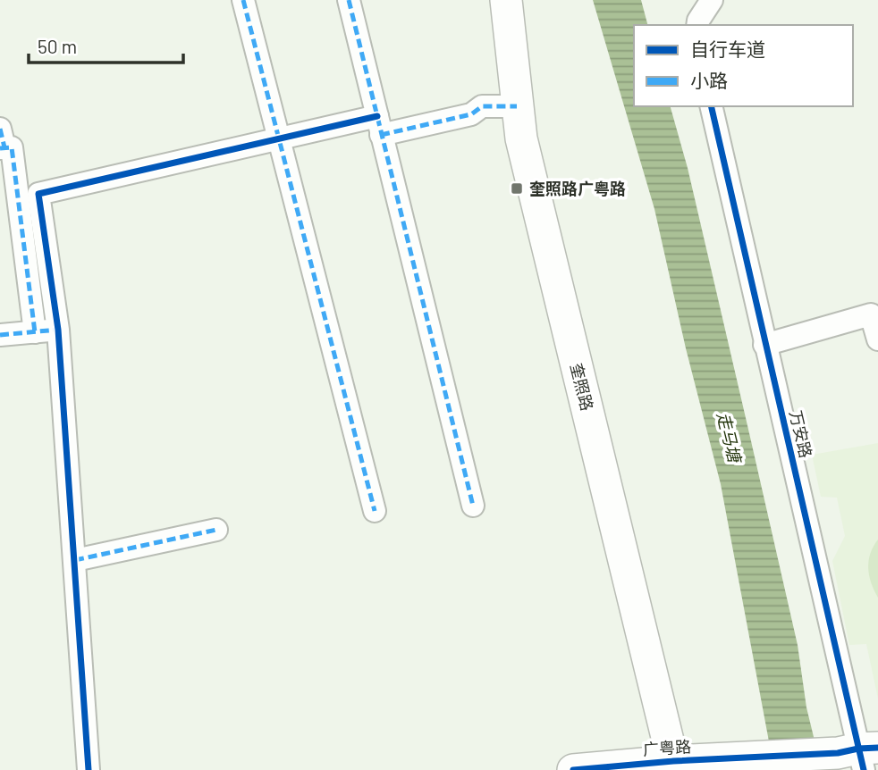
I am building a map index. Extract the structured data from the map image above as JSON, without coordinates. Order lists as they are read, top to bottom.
{
  "streets": {
    "main road": ["奎照路", "广粤路"],
    "street": ["万安路"]
  },
  "crossings": [
    ["奎照路", "广粤路"],
    ["万安路", "广粤路"]
  ],
  "water": ["走马塘"],
  "places": {
    "transit": ["奎照路广粤路"]
  },
  "legend": ["自行车道", "小路"],
  "scale_bar": "50 m"
}
